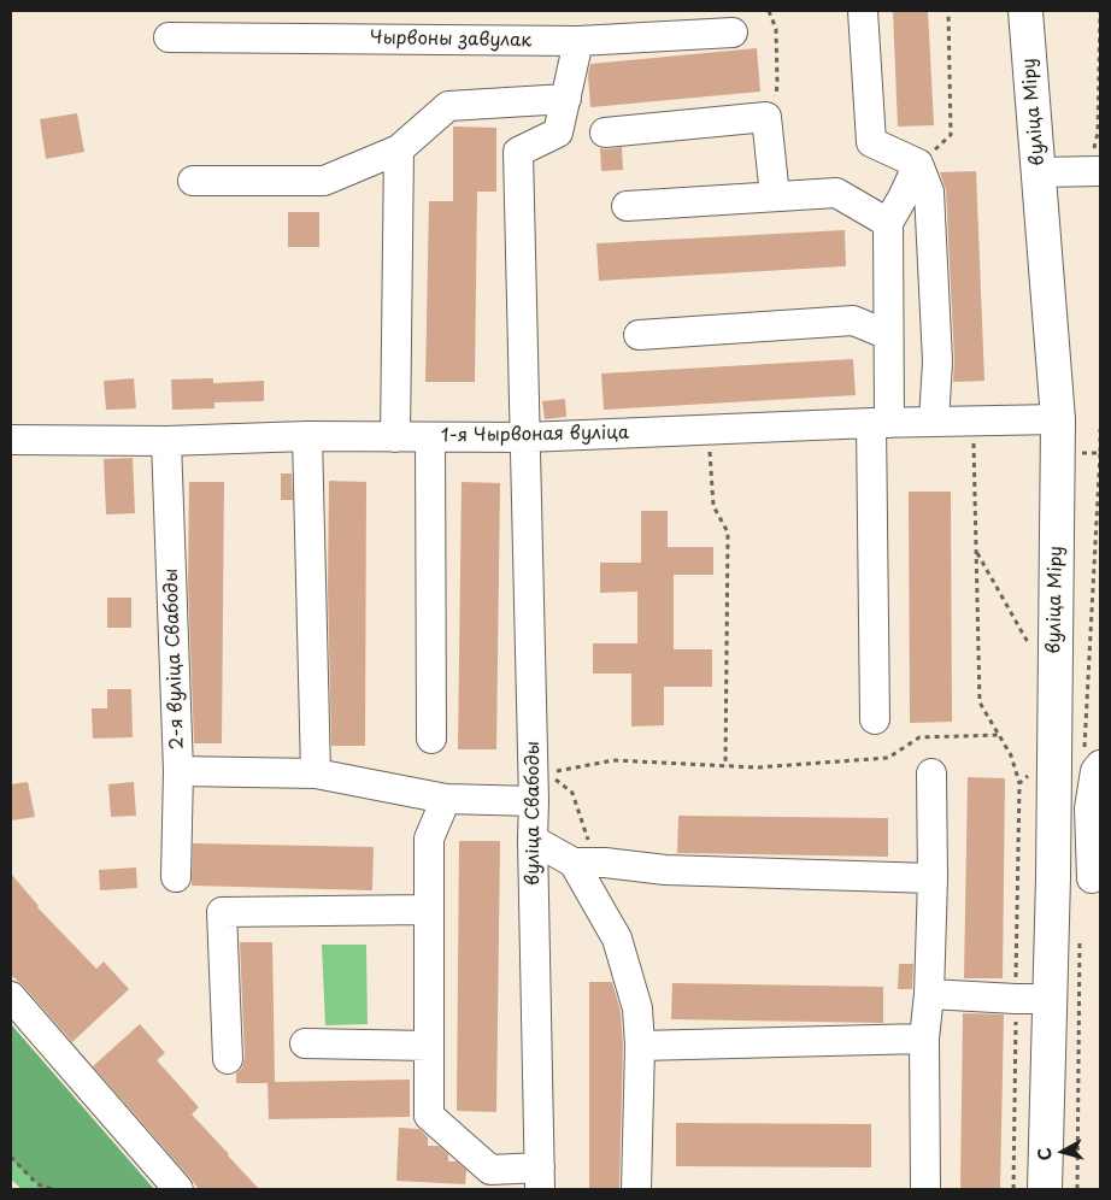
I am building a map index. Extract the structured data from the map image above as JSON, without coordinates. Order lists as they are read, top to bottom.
{
  "streets": {
    "main road": ["вуліца Міру"],
    "street": [
      "Чырвоны завулак",
      "1-я Чырвоная вуліца",
      "2-я вуліца Свабоды",
      "вуліца Свабоды"
    ]
  },
  "crossings": [
    ["вуліца Міру", "1-я Чырвоная вуліца"],
    ["1-я Чырвоная вуліца", "2-я вуліца Свабоды"],
    ["1-я Чырвоная вуліца", "вуліца Свабоды"]
  ],
  "north": "left"
}
